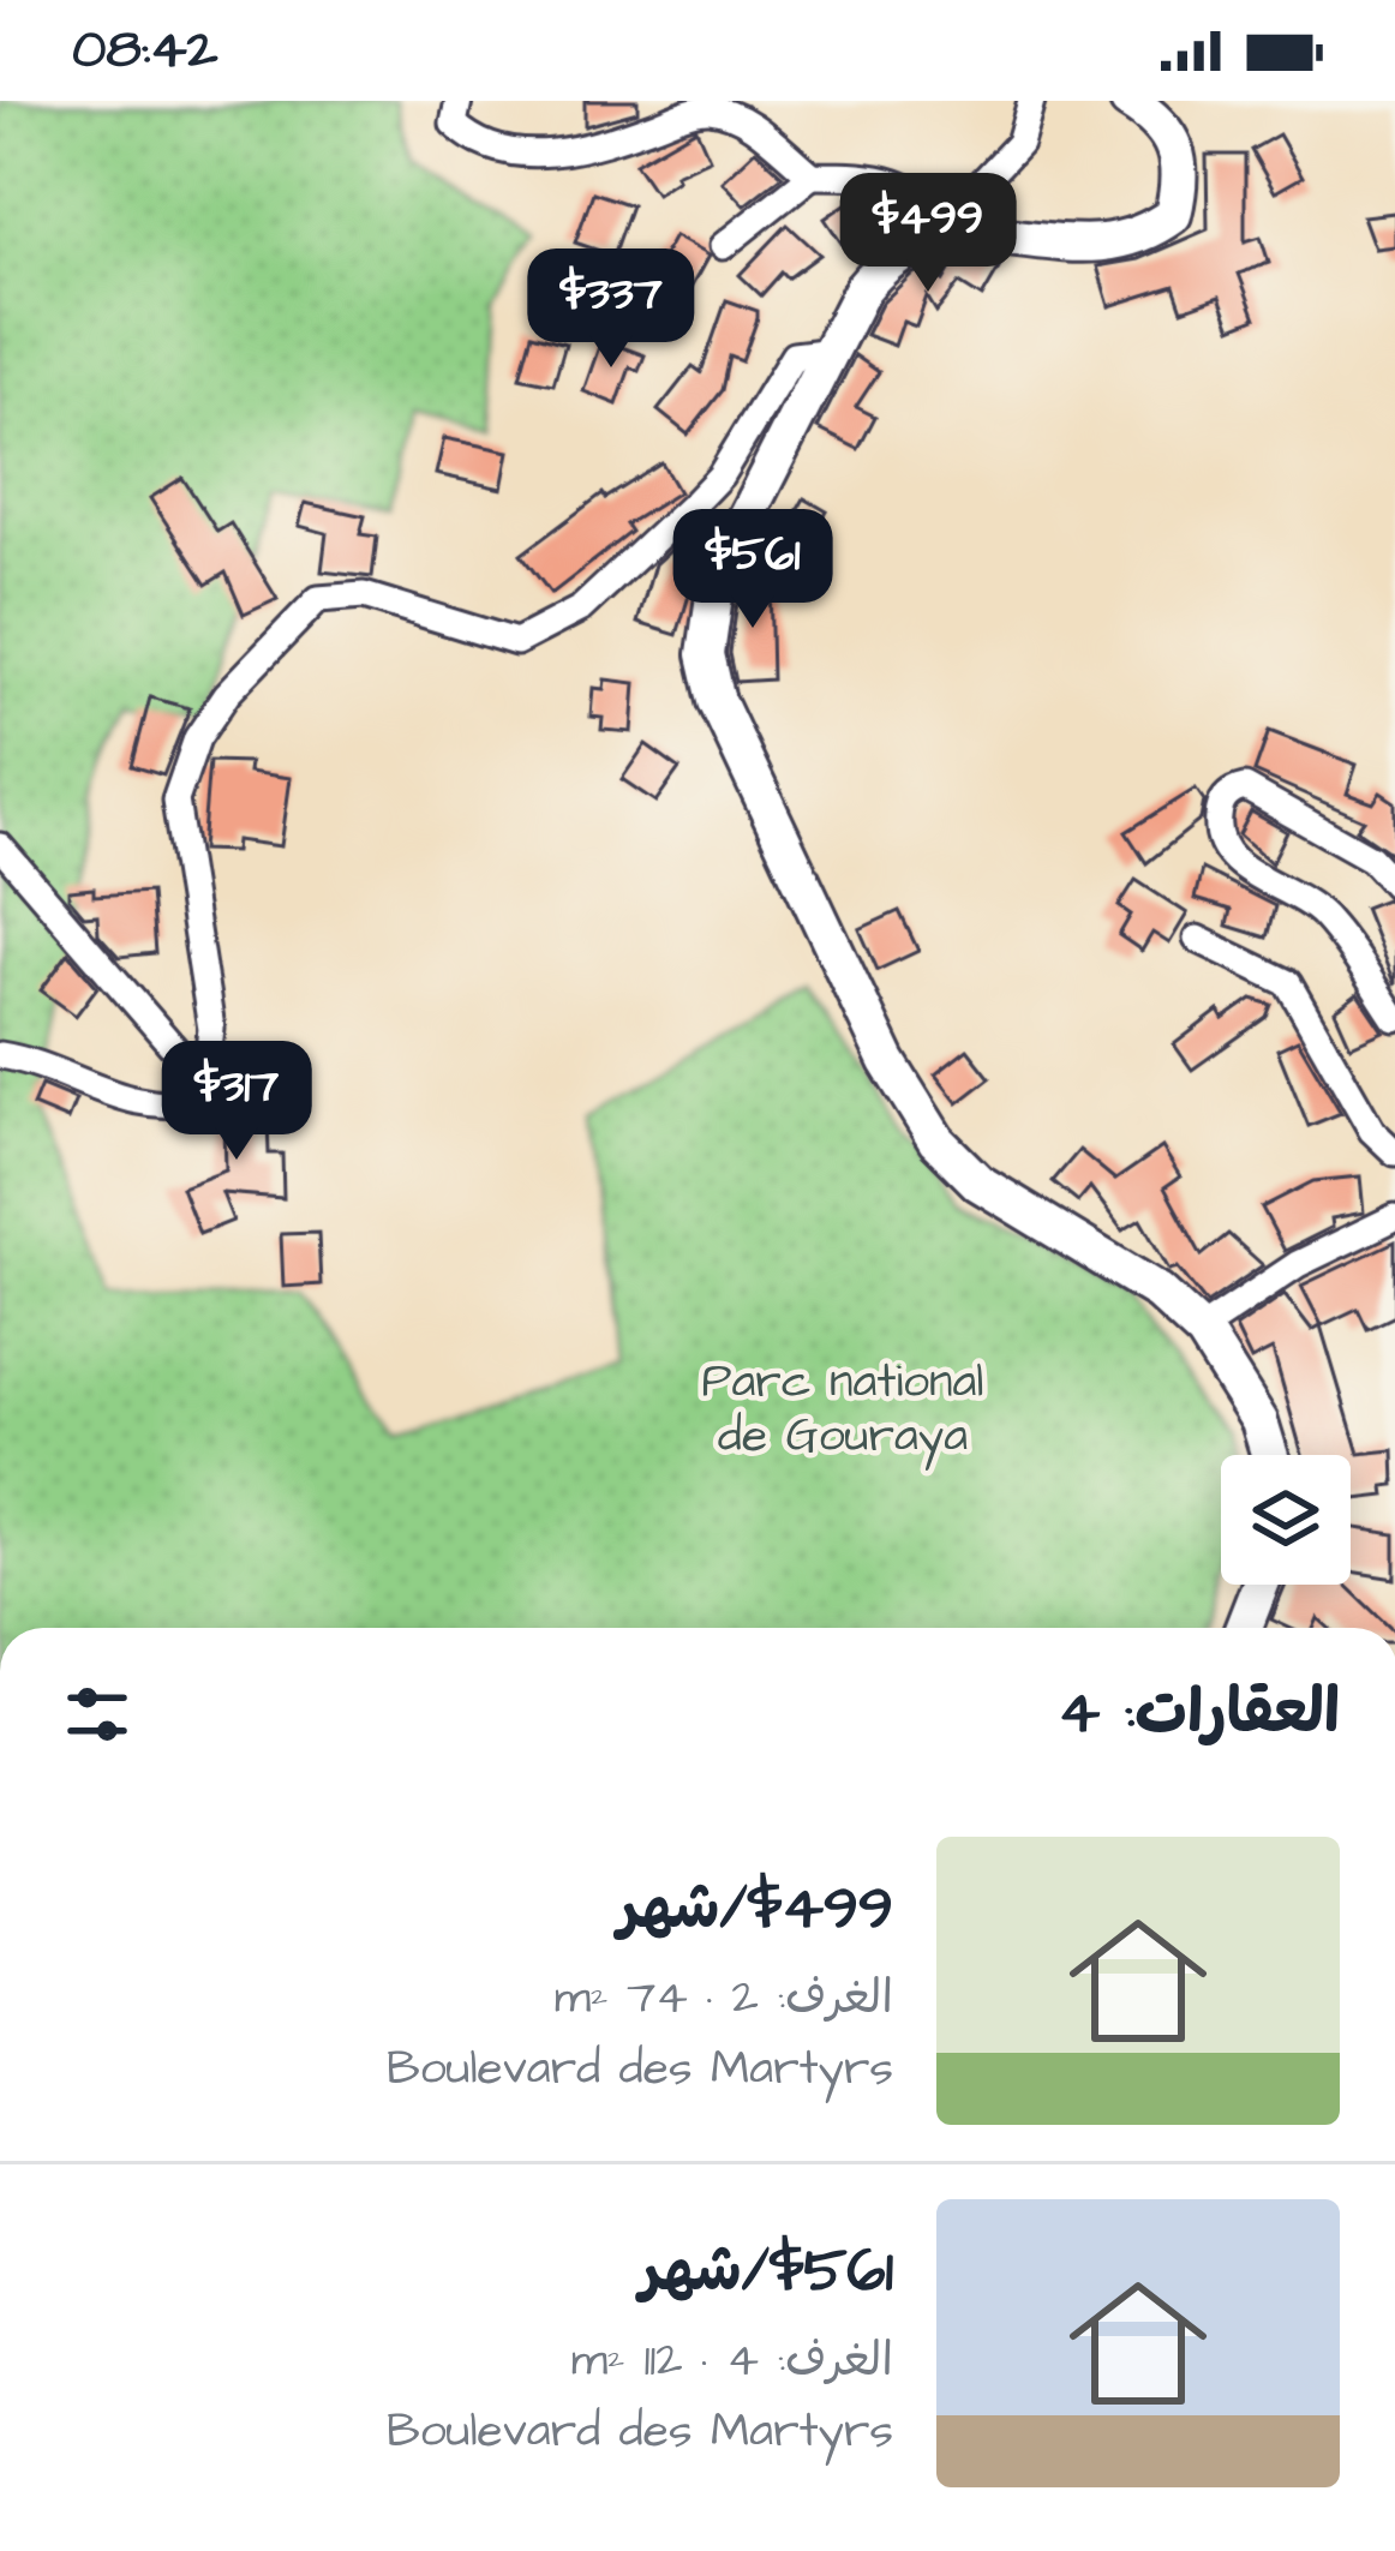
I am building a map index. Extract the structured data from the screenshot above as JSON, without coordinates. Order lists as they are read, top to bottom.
{
  "parks": ["Parc national de Gouraya"],
  "page": {
    "status": "08:42",
    "price": [
      "$499",
      "$337",
      "$561",
      "$317"
    ],
    "heading": "العقارات: 4",
    "list": [
      {
        "name": "$499/شهر",
        "note": "الغرف: 2 · 74 m² · Boulevard des Martyrs"
      },
      {
        "name": "$561/شهر",
        "note": "الغرف: 4 · 112 m² · Boulevard des Martyrs"
      }
    ]
  }
}
